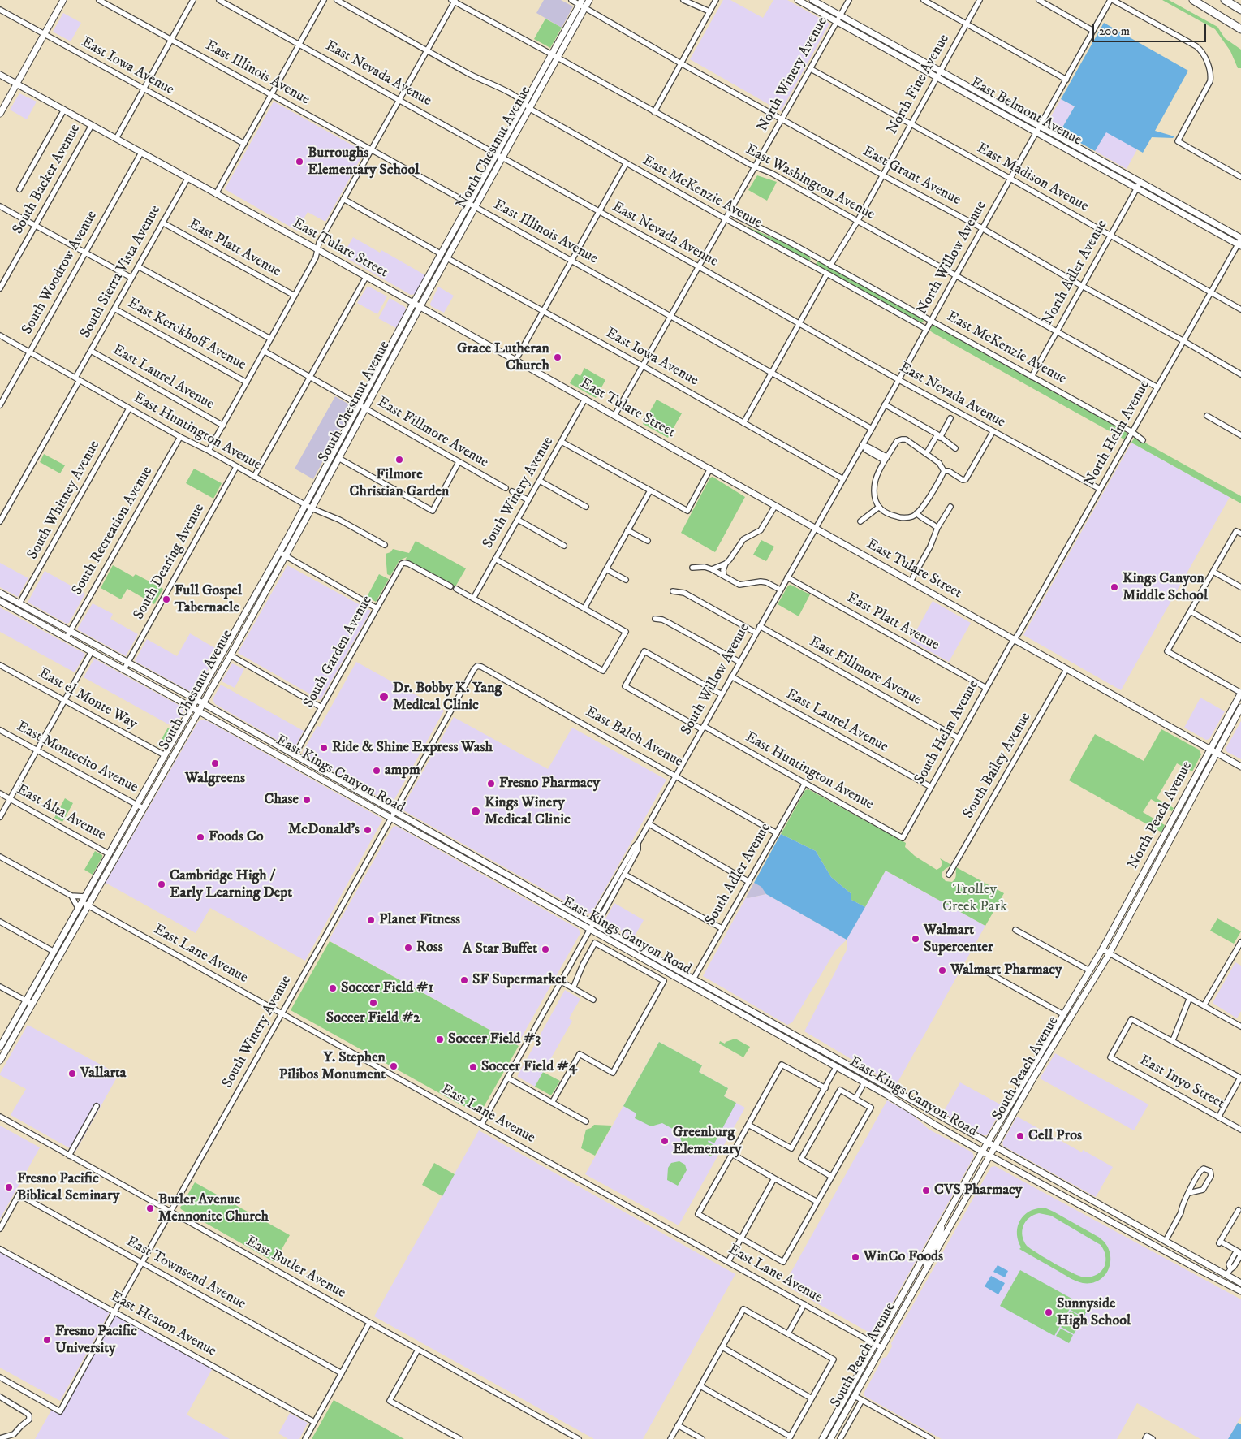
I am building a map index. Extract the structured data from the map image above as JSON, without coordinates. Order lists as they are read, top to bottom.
{
  "streets": {
    "main road": [
      "East Belmont Avenue",
      "North Chestnut Avenue",
      "East Tulare Street",
      "South Chestnut Avenue",
      "East Kings Canyon Road",
      "North Peach Avenue",
      "South Peach Avenue"
    ],
    "street": [
      "East Iowa Avenue",
      "East Illinois Avenue",
      "East Nevada Avenue",
      "North Winery Avenue",
      "North Fine Avenue",
      "East Grant Avenue",
      "East Madison Avenue",
      "South Backer Avenue",
      "East Washington Avenue",
      "East McKenzie Avenue",
      "East Platt Avenue",
      "North Willow Avenue",
      "South Sierra Vista Avenue",
      "South Woodrow Avenue",
      "North Adler Avenue",
      "East Kerckhoff Avenue",
      "East Laurel Avenue",
      "East Huntington Avenue",
      "East Fillmore Avenue",
      "North Helm Avenue",
      "South Winery Avenue",
      "South Whitney Avenue",
      "South Recreation Avenue",
      "South Dearing Avenue",
      "South Garden Avenue",
      "South Willow Avenue",
      "East el Monte Way",
      "South Helm Avenue",
      "East Balch Avenue",
      "East Montecito Avenue",
      "South Bailey Avenue",
      "East Alta Avenue",
      "South Adler Avenue",
      "East Lane Avenue",
      "East Inyo Street",
      "East Butler Avenue",
      "East Townsend Avenue",
      "East Heaton Avenue"
    ]
  },
  "crossings": [
    ["East Iowa Avenue", "North Winery Avenue"],
    ["East Iowa Avenue", "North Chestnut Avenue"],
    ["East Iowa Avenue", "North Willow Avenue"],
    ["East Illinois Avenue", "North Winery Avenue"],
    ["East Illinois Avenue", "North Chestnut Avenue"],
    ["East Illinois Avenue", "North Willow Avenue"],
    ["East Nevada Avenue", "North Winery Avenue"],
    ["East Nevada Avenue", "North Chestnut Avenue"],
    ["East Nevada Avenue", "North Willow Avenue"],
    ["East Nevada Avenue", "North Helm Avenue"],
    ["North Winery Avenue", "East Belmont Avenue"],
    ["North Winery Avenue", "East Grant Avenue"],
    ["North Winery Avenue", "East Madison Avenue"],
    ["North Winery Avenue", "East Washington Avenue"],
    ["North Winery Avenue", "East McKenzie Avenue"],
    ["North Winery Avenue", "East Tulare Street"],
    ["North Fine Avenue", "East Belmont Avenue"],
    ["North Fine Avenue", "East Grant Avenue"],
    ["North Fine Avenue", "East Madison Avenue"],
    ["North Fine Avenue", "East Washington Avenue"],
    ["North Fine Avenue", "East McKenzie Avenue"],
    ["East Belmont Avenue", "North Willow Avenue"],
    ["East Belmont Avenue", "North Adler Avenue"],
    ["East Belmont Avenue", "North Helm Avenue"],
    ["North Chestnut Avenue", "East Grant Avenue"],
    ["North Chestnut Avenue", "East Washington Avenue"],
    ["North Chestnut Avenue", "East McKenzie Avenue"],
    ["North Chestnut Avenue", "East Tulare Street"],
    ["North Chestnut Avenue", "South Chestnut Avenue"],
    ["East Grant Avenue", "North Willow Avenue"],
    ["East Grant Avenue", "North Adler Avenue"],
    ["East Grant Avenue", "North Helm Avenue"],
    ["East Madison Avenue", "North Willow Avenue"],
    ["East Madison Avenue", "North Adler Avenue"],
    ["East Madison Avenue", "North Helm Avenue"],
    ["South Backer Avenue", "East Tulare Street"],
    ["East Washington Avenue", "North Willow Avenue"],
    ["East Washington Avenue", "North Adler Avenue"],
    ["East Washington Avenue", "North Helm Avenue"],
    ["East McKenzie Avenue", "North Willow Avenue"],
    ["East McKenzie Avenue", "North Adler Avenue"],
    ["East McKenzie Avenue", "North Helm Avenue"],
    ["East Platt Avenue", "South Sierra Vista Avenue"],
    ["East Platt Avenue", "South Willow Avenue"],
    ["East Platt Avenue", "South Helm Avenue"],
    ["East Tulare Street", "North Willow Avenue"],
    ["East Tulare Street", "South Sierra Vista Avenue"],
    ["East Tulare Street", "South Woodrow Avenue"],
    ["East Tulare Street", "South Chestnut Avenue"],
    ["East Tulare Street", "North Helm Avenue"],
    ["East Tulare Street", "South Winery Avenue"],
    ["East Tulare Street", "South Willow Avenue"],
    ["East Tulare Street", "South Helm Avenue"],
    ["East Tulare Street", "South Bailey Avenue"],
    ["East Tulare Street", "North Peach Avenue"],
    ["East Tulare Street", "South Peach Avenue"],
    ["North Willow Avenue", "South Willow Avenue"],
    ["South Sierra Vista Avenue", "East Kerckhoff Avenue"],
    ["South Sierra Vista Avenue", "East Laurel Avenue"],
    ["South Sierra Vista Avenue", "East Huntington Avenue"],
    ["South Woodrow Avenue", "East Huntington Avenue"],
    ["East Laurel Avenue", "South Willow Avenue"],
    ["East Laurel Avenue", "South Helm Avenue"],
    ["South Chestnut Avenue", "East Huntington Avenue"],
    ["South Chestnut Avenue", "East Fillmore Avenue"],
    ["South Chestnut Avenue", "East el Monte Way"],
    ["South Chestnut Avenue", "East Montecito Avenue"],
    ["South Chestnut Avenue", "East Kings Canyon Road"],
    ["South Chestnut Avenue", "East Alta Avenue"],
    ["South Chestnut Avenue", "East Lane Avenue"],
    ["East Huntington Avenue", "South Whitney Avenue"],
    ["East Huntington Avenue", "South Recreation Avenue"],
    ["East Huntington Avenue", "South Dearing Avenue"],
    ["East Huntington Avenue", "South Willow Avenue"],
    ["East Huntington Avenue", "South Helm Avenue"],
    ["East Huntington Avenue", "South Adler Avenue"],
    ["East Fillmore Avenue", "South Willow Avenue"],
    ["East Fillmore Avenue", "South Helm Avenue"],
    ["North Helm Avenue", "South Helm Avenue"],
    ["South Winery Avenue", "East Balch Avenue"],
    ["South Winery Avenue", "East Kings Canyon Road"],
    ["South Winery Avenue", "East Lane Avenue"],
    ["South Winery Avenue", "East Butler Avenue"],
    ["South Winery Avenue", "East Townsend Avenue"],
    ["South Winery Avenue", "East Heaton Avenue"],
    ["South Whitney Avenue", "East Kings Canyon Road"],
    ["South Recreation Avenue", "East Kings Canyon Road"],
    ["South Dearing Avenue", "East Kings Canyon Road"],
    ["South Garden Avenue", "East Kings Canyon Road"],
    ["South Willow Avenue", "East Balch Avenue"],
    ["South Willow Avenue", "East Kings Canyon Road"],
    ["South Willow Avenue", "East Lane Avenue"],
    ["East Balch Avenue", "South Adler Avenue"],
    ["East Kings Canyon Road", "South Adler Avenue"],
    ["East Kings Canyon Road", "South Peach Avenue"],
    ["North Peach Avenue", "South Peach Avenue"],
    ["East Lane Avenue", "South Peach Avenue"]
  ],
  "parks": ["Trolley Creek Park"],
  "places": [
    "Burroughs Elementary School",
    "Grace Lutheran Church",
    "Filmore Christian Garden",
    "Kings Canyon Middle School",
    "Full Gospel Tabernacle",
    "Dr. Bobby K. Yang Medical Clinic",
    "Ride & Shine Express Wash",
    "Walgreens",
    "ampm",
    "Fresno Pharmacy",
    "Chase",
    "Kings Winery Medical Clinic",
    "McDonald's",
    "Foods Co",
    "Cambridge High / Early Learning Dept",
    "Planet Fitness",
    "Walmart Supercenter",
    "Ross",
    "A Star Buffet",
    "Walmart Pharmacy",
    "SF Supermarket",
    "Soccer Field #1",
    "Soccer Field #2",
    "Soccer Field #3",
    "Y. Stephen Pilibos Monument",
    "Soccer Field #4",
    "Vallarta",
    "Cell Pros",
    "Greenburg Elementary",
    "Fresno Pacific Biblical Seminary",
    "CVS Pharmacy",
    "Butler Avenue Mennonite Church",
    "WinCo Foods",
    "Sunnyside High School",
    "Fresno Pacific University"
  ],
  "scale_bar": "200 m"
}
